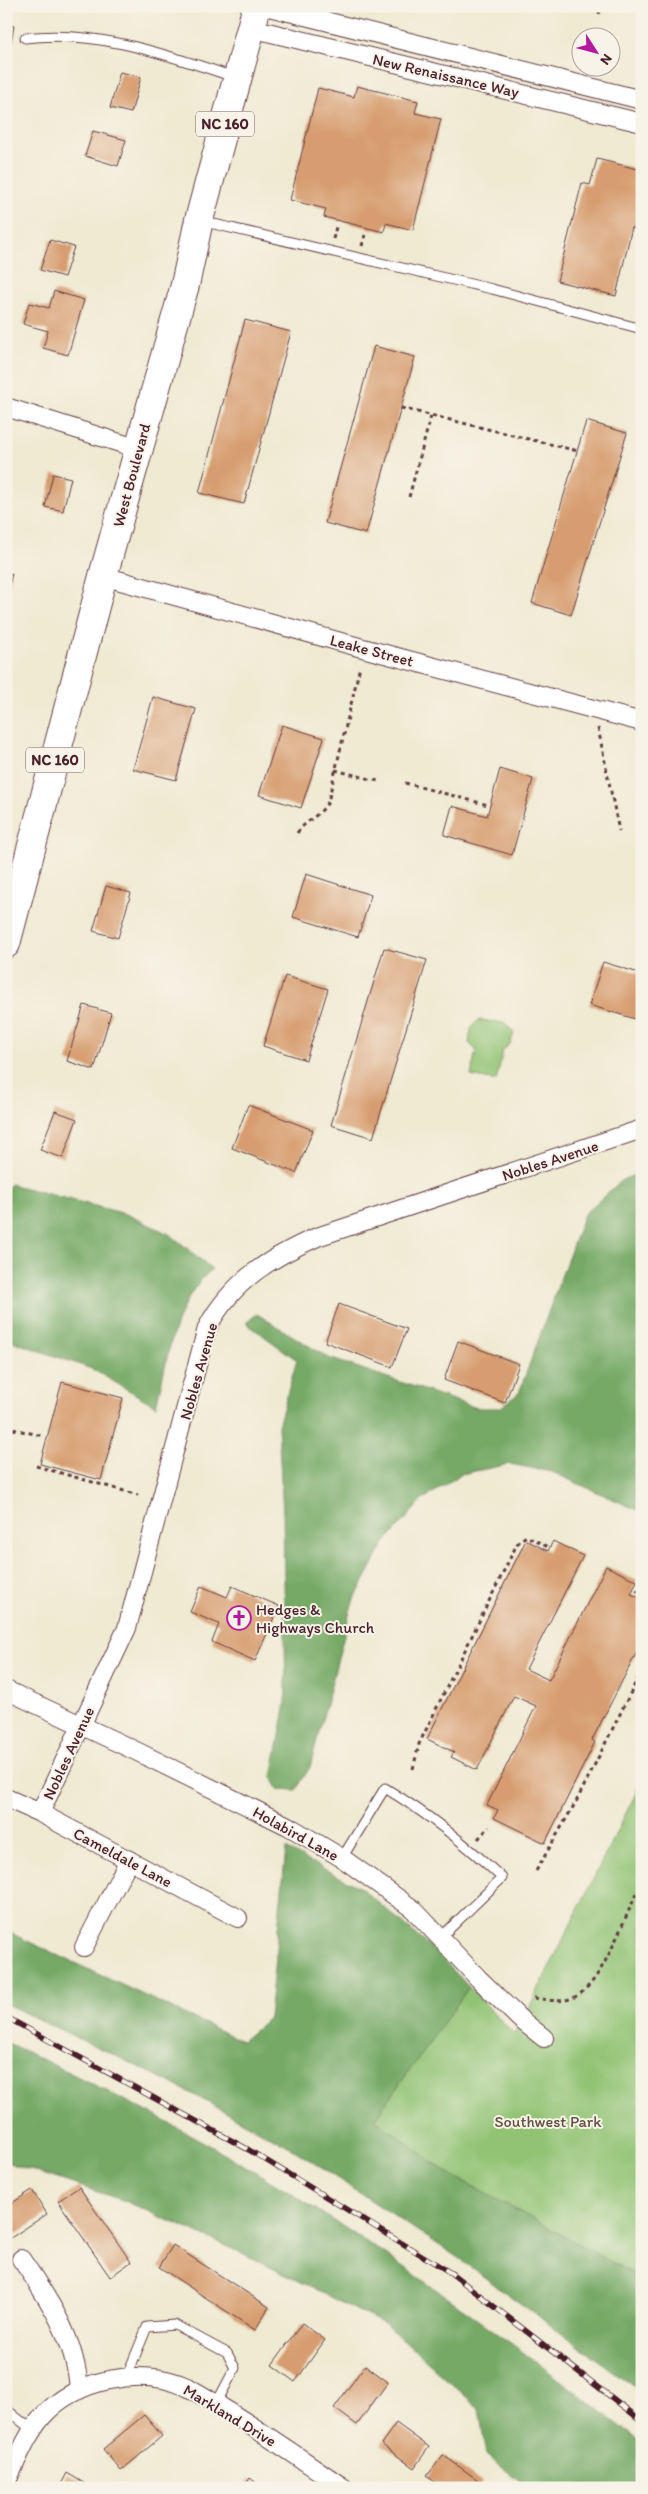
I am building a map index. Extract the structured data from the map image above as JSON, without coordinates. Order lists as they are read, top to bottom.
{
  "streets": {
    "main road": ["NC 160", "West Boulevard"],
    "street": [
      "New Renaissance Way",
      "Leake Street",
      "Nobles Avenue",
      "Holabird Lane",
      "Cameldale Lane",
      "Markland Drive"
    ]
  },
  "crossings": [
    ["New Renaissance Way", "West Boulevard"],
    ["West Boulevard", "Leake Street"],
    ["Nobles Avenue", "Holabird Lane"],
    ["Nobles Avenue", "Cameldale Lane"]
  ],
  "parks": ["Southwest Park"],
  "places": {
    "church": ["Hedges & Highways Church"]
  },
  "north": "bottom right"
}
